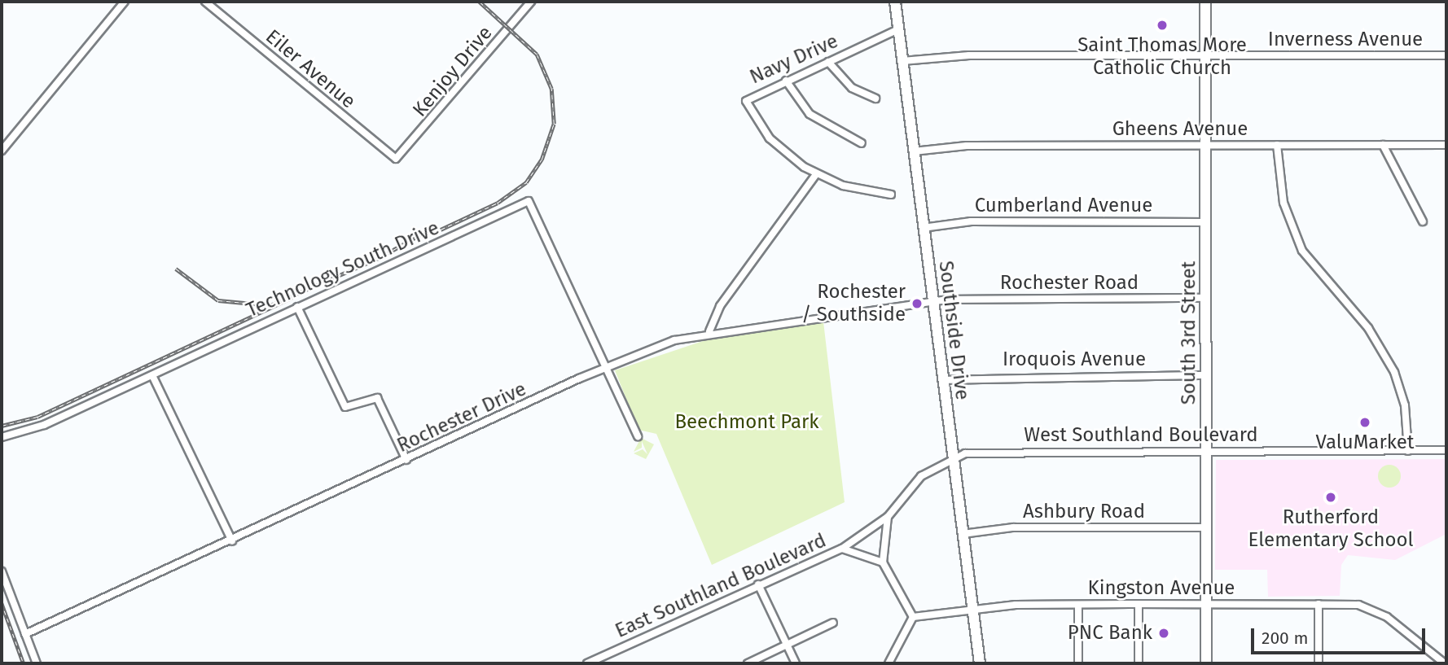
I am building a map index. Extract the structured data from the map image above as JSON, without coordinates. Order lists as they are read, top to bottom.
{
  "streets": {
    "main road": ["Southside Drive", "South 3rd Street"],
    "street": [
      "Inverness Avenue",
      "Navy Drive",
      "Eiler Avenue",
      "Kenjoy Drive",
      "Gheens Avenue",
      "Cumberland Avenue",
      "Technology South Drive",
      "Rochester Road",
      "Iroquois Avenue",
      "Rochester Drive",
      "West Southland Boulevard",
      "Ashbury Road",
      "East Southland Boulevard",
      "Kingston Avenue"
    ]
  },
  "crossings": [
    ["Inverness Avenue", "Southside Drive"],
    ["Inverness Avenue", "South 3rd Street"],
    ["Navy Drive", "Southside Drive"],
    ["Eiler Avenue", "Kenjoy Drive"],
    ["Gheens Avenue", "Southside Drive"],
    ["Gheens Avenue", "South 3rd Street"],
    ["Cumberland Avenue", "Southside Drive"],
    ["Cumberland Avenue", "South 3rd Street"],
    ["Technology South Drive", "Rochester Drive"],
    ["Rochester Road", "Southside Drive"],
    ["Rochester Road", "South 3rd Street"],
    ["Rochester Road", "Rochester Drive"],
    ["Southside Drive", "Iroquois Avenue"],
    ["Southside Drive", "Rochester Drive"],
    ["Southside Drive", "West Southland Boulevard"],
    ["Southside Drive", "Ashbury Road"],
    ["Southside Drive", "Kingston Avenue"],
    ["South 3rd Street", "Iroquois Avenue"],
    ["South 3rd Street", "West Southland Boulevard"],
    ["South 3rd Street", "Ashbury Road"],
    ["South 3rd Street", "Kingston Avenue"],
    ["West Southland Boulevard", "East Southland Boulevard"]
  ],
  "parks": ["Beechmont Park"],
  "places": [
    "Saint Thomas More Catholic Church",
    "Rochester / Southside",
    "ValuMarket",
    "Rutherford Elementary School",
    "PNC Bank"
  ],
  "scale_bar": "200 m"
}
